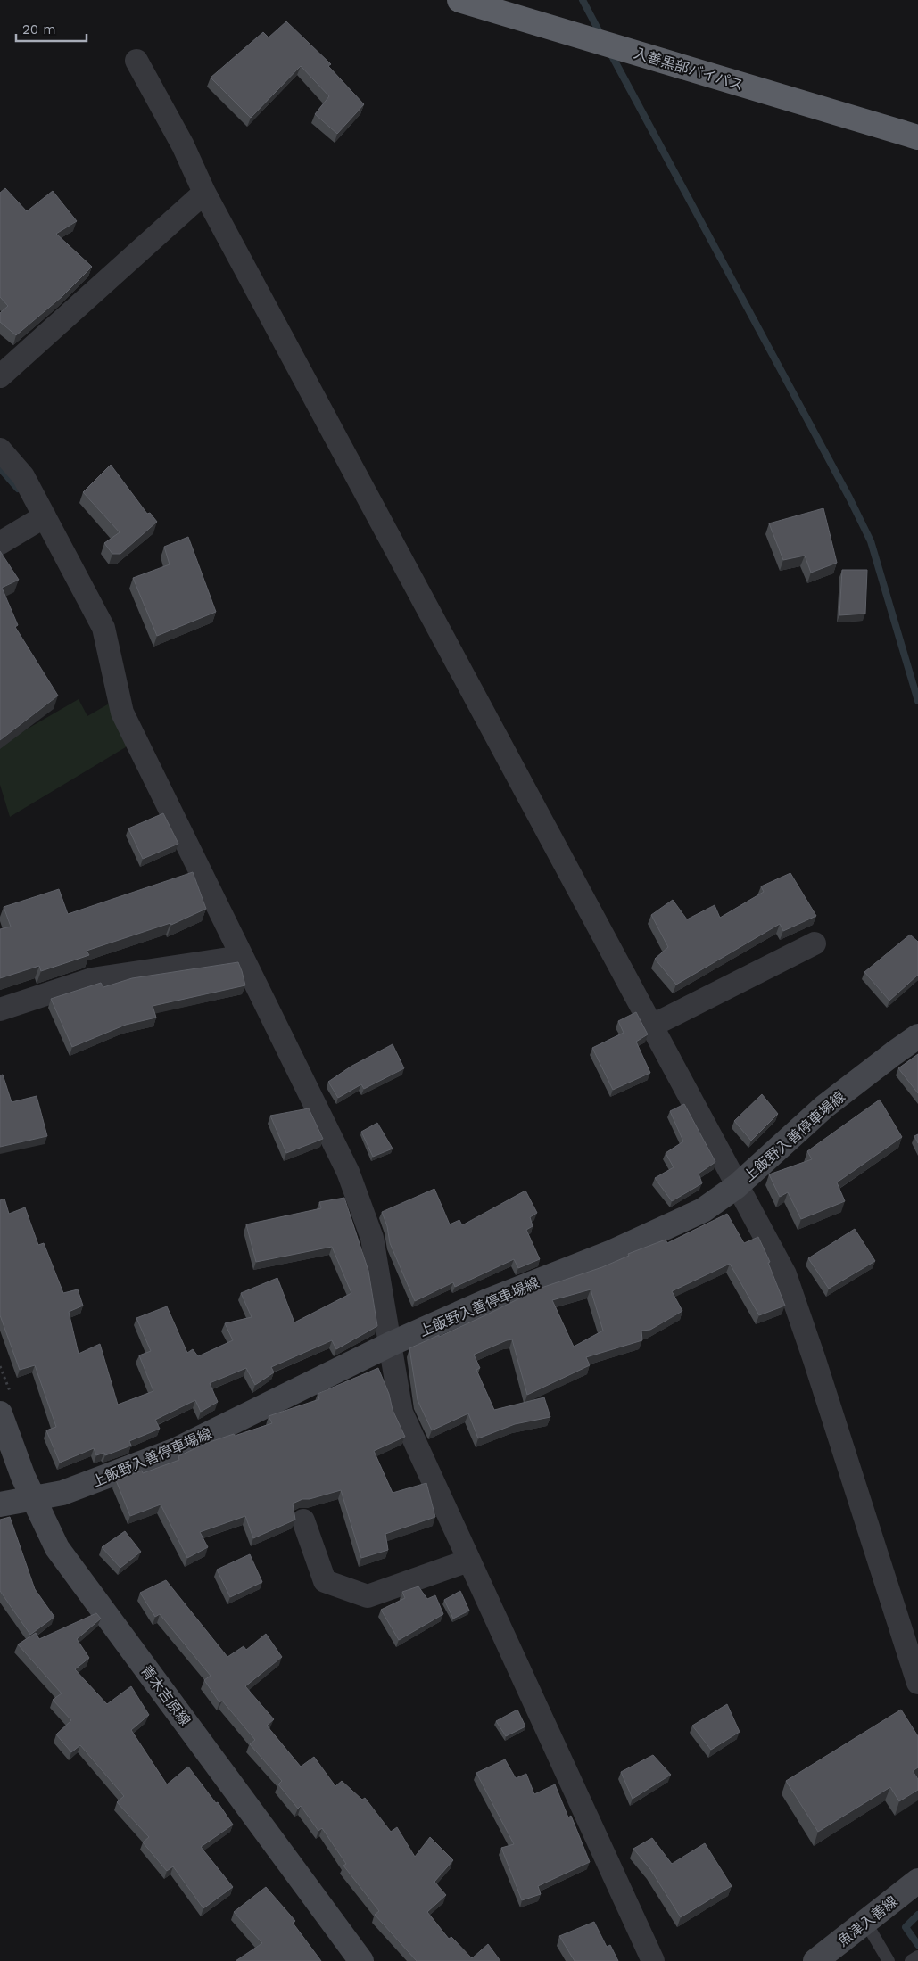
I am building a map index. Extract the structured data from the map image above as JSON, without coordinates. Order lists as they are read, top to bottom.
{
  "streets": {
    "highway": ["入善黒部バイパス"],
    "main road": ["上飯野入善停車場線", "青木吉原線", "魚津入善線"]
  },
  "crossings": [
    ["上飯野入善停車場線", "青木吉原線"]
  ],
  "scale_bar": "20 m"
}
